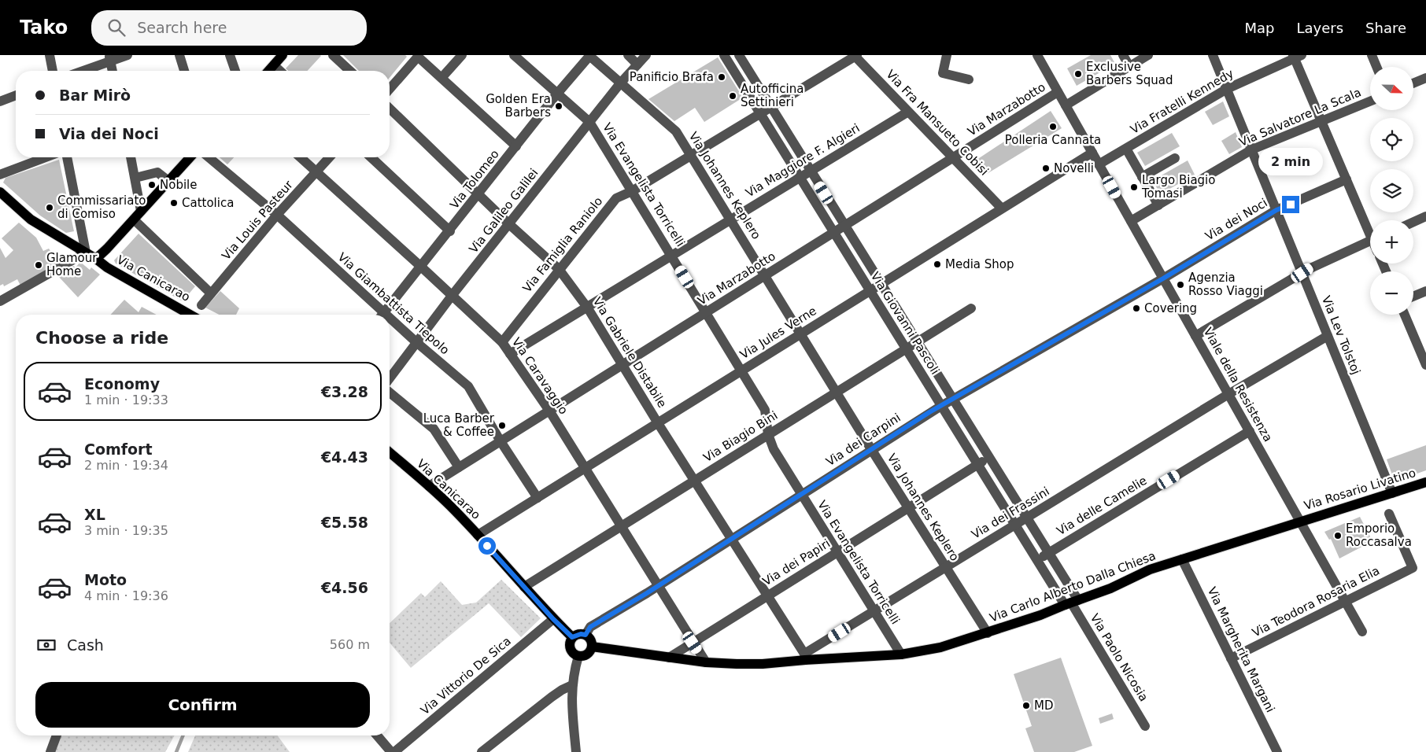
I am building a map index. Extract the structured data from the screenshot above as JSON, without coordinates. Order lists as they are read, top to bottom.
{
  "streets": {
    "main road": ["Via Canicarao", "Via Rosario Livatino", "Via Carlo Alberto Dalla Chiesa"],
    "street": [
      "Via Fratelli Kennedy",
      "Via Marzabotto",
      "Via Salvatore La Scala",
      "Via Fra Mansueto Cobisi",
      "Via Maggiore F. Algieri",
      "Via Tolomeo",
      "Via Evangelista Torricelli",
      "Via Johannes Keplero",
      "Via Galileo Galilei",
      "Via dei Noci",
      "Via Louis Pasteur",
      "Via Famiglia Raniolo",
      "Via Giambattista Tiepolo",
      "Via Giovanni Pascoli",
      "Via Jules Verne",
      "Via Lev Tolstoj",
      "Via Gabriele Distabile",
      "Via Caravaggio",
      "Viale della Resistenza",
      "Via Biagio Bini",
      "Via dei Carpini",
      "Via delle Camelie",
      "Via dei Frassini",
      "Via dei Papiri",
      "Via Teodora Rosaria Elia",
      "Via Margherita Margani",
      "Via Paolo Nicosia",
      "Via Vittorio De Sica"
    ]
  },
  "crossings": [
    ["Via Fratelli Kennedy", "Via Lev Tolstoj"],
    ["Via Fratelli Kennedy", "Viale della Resistenza"],
    ["Via Marzabotto", "Via Fra Mansueto Cobisi"],
    ["Via Marzabotto", "Via Evangelista Torricelli"],
    ["Via Marzabotto", "Via Johannes Keplero"],
    ["Via Marzabotto", "Via Canicarao"],
    ["Via Marzabotto", "Via Giambattista Tiepolo"],
    ["Via Marzabotto", "Via Giovanni Pascoli"],
    ["Via Marzabotto", "Via Gabriele Distabile"],
    ["Via Marzabotto", "Via Caravaggio"],
    ["Via Marzabotto", "Viale della Resistenza"],
    ["Via Salvatore La Scala", "Via Lev Tolstoj"],
    ["Via Salvatore La Scala", "Viale della Resistenza"],
    ["Via Fra Mansueto Cobisi", "Via Maggiore F. Algieri"],
    ["Via Fra Mansueto Cobisi", "Via Famiglia Raniolo"],
    ["Via Fra Mansueto Cobisi", "Via Jules Verne"],
    ["Via Maggiore F. Algieri", "Via Evangelista Torricelli"],
    ["Via Maggiore F. Algieri", "Via Johannes Keplero"],
    ["Via Maggiore F. Algieri", "Via Giovanni Pascoli"],
    ["Via Maggiore F. Algieri", "Via Gabriele Distabile"],
    ["Via Maggiore F. Algieri", "Via Caravaggio"],
    ["Via Tolomeo", "Via Evangelista Torricelli"],
    ["Via Tolomeo", "Via Johannes Keplero"],
    ["Via Tolomeo", "Via Gabriele Distabile"],
    ["Via Tolomeo", "Via Caravaggio"],
    ["Via Evangelista Torricelli", "Via Galileo Galilei"],
    ["Via Evangelista Torricelli", "Via Famiglia Raniolo"],
    ["Via Evangelista Torricelli", "Via Jules Verne"],
    ["Via Evangelista Torricelli", "Via Biagio Bini"],
    ["Via Evangelista Torricelli", "Via dei Carpini"],
    ["Via Evangelista Torricelli", "Via dei Frassini"],
    ["Via Evangelista Torricelli", "Via dei Papiri"],
    ["Via Evangelista Torricelli", "Via Carlo Alberto Dalla Chiesa"],
    ["Via Johannes Keplero", "Via Galileo Galilei"],
    ["Via Johannes Keplero", "Via Famiglia Raniolo"],
    ["Via Johannes Keplero", "Via Jules Verne"],
    ["Via Johannes Keplero", "Via Biagio Bini"],
    ["Via Johannes Keplero", "Via dei Carpini"],
    ["Via Johannes Keplero", "Via dei Frassini"],
    ["Via Johannes Keplero", "Via dei Papiri"],
    ["Via Johannes Keplero", "Via Carlo Alberto Dalla Chiesa"],
    ["Via Galileo Galilei", "Via Giambattista Tiepolo"],
    ["Via Galileo Galilei", "Via Gabriele Distabile"],
    ["Via Galileo Galilei", "Via Caravaggio"],
    ["Via dei Noci", "Via Lev Tolstoj"],
    ["Via dei Noci", "Viale della Resistenza"],
    ["Via dei Noci", "Via dei Carpini"],
    ["Via Louis Pasteur", "Via Giambattista Tiepolo"],
    ["Via Louis Pasteur", "Via Caravaggio"],
    ["Via Famiglia Raniolo", "Via Giovanni Pascoli"],
    ["Via Famiglia Raniolo", "Via Gabriele Distabile"],
    ["Via Famiglia Raniolo", "Via Caravaggio"],
    ["Via Canicarao", "Via Jules Verne"],
    ["Via Canicarao", "Via Biagio Bini"],
    ["Via Canicarao", "Via dei Carpini"],
    ["Via Canicarao", "Via Carlo Alberto Dalla Chiesa"],
    ["Via Canicarao", "Via Vittorio De Sica"],
    ["Via Giambattista Tiepolo", "Via Jules Verne"],
    ["Via Giovanni Pascoli", "Via Jules Verne"],
    ["Via Giovanni Pascoli", "Via Biagio Bini"],
    ["Via Giovanni Pascoli", "Via dei Carpini"],
    ["Via Giovanni Pascoli", "Via delle Camelie"],
    ["Via Giovanni Pascoli", "Via dei Frassini"],
    ["Via Giovanni Pascoli", "Via dei Papiri"],
    ["Via Giovanni Pascoli", "Via Carlo Alberto Dalla Chiesa"],
    ["Via Giovanni Pascoli", "Via Paolo Nicosia"],
    ["Via Jules Verne", "Via Gabriele Distabile"],
    ["Via Jules Verne", "Via Caravaggio"],
    ["Via Jules Verne", "Viale della Resistenza"],
    ["Via Lev Tolstoj", "Via Rosario Livatino"],
    ["Via Lev Tolstoj", "Via dei Frassini"],
    ["Via Gabriele Distabile", "Via Biagio Bini"],
    ["Via Gabriele Distabile", "Via dei Carpini"],
    ["Via Gabriele Distabile", "Via dei Frassini"],
    ["Via Gabriele Distabile", "Via dei Papiri"],
    ["Via Gabriele Distabile", "Via Carlo Alberto Dalla Chiesa"],
    ["Via Caravaggio", "Via Biagio Bini"],
    ["Via Caravaggio", "Via dei Carpini"],
    ["Via Caravaggio", "Via dei Papiri"],
    ["Via Caravaggio", "Via Carlo Alberto Dalla Chiesa"],
    ["Viale della Resistenza", "Via dei Carpini"],
    ["Viale della Resistenza", "Via Rosario Livatino"],
    ["Viale della Resistenza", "Via delle Camelie"],
    ["Viale della Resistenza", "Via dei Frassini"],
    ["Viale della Resistenza", "Via Carlo Alberto Dalla Chiesa"],
    ["Viale della Resistenza", "Via Teodora Rosaria Elia"],
    ["Via dei Carpini", "Via Carlo Alberto Dalla Chiesa"],
    ["Via Rosario Livatino", "Via Carlo Alberto Dalla Chiesa"],
    ["Via dei Frassini", "Via Carlo Alberto Dalla Chiesa"],
    ["Via dei Papiri", "Via Carlo Alberto Dalla Chiesa"],
    ["Via Carlo Alberto Dalla Chiesa", "Via Margherita Margani"],
    ["Via Carlo Alberto Dalla Chiesa", "Via Paolo Nicosia"],
    ["Via Teodora Rosaria Elia", "Via Margherita Margani"]
  ],
  "places": [
    "Exclusive Barbers Squad",
    "Panificio Brafa",
    "Autofficina Settinieri",
    "Golden Era Barbers",
    "Polleria Cannata",
    "Novelli",
    "Nobile",
    "Largo Biagio Tomasi",
    "Cattolica",
    "Commissariato di Comiso",
    "Media Shop",
    "Glamour Home",
    "Agenzia Rosso Viaggi",
    "Covering",
    "Luca Barber & Coffee",
    "Emporio Roccasalva",
    "MD"
  ],
  "north": "right",
  "page": {
    "header": "Tako",
    "search": "Search here",
    "nav": ["Map", "Layers", "Share"],
    "map_buttons": ["+", "−"],
    "banner": ["Bar Mirò", "Via dei Noci"],
    "bubble": "2 min",
    "heading": "Choose a ride",
    "list": [
      {
        "name": "Economy",
        "note": "1 min · 19:33",
        "value": "€3.28"
      },
      {
        "name": "Comfort",
        "note": "2 min · 19:34",
        "value": "€4.43"
      },
      {
        "name": "XL",
        "note": "3 min · 19:35",
        "value": "€5.58"
      },
      {
        "name": "Moto",
        "note": "4 min · 19:36",
        "value": "€4.56"
      }
    ],
    "pay": ["Cash", "560 m"],
    "buttons": "Confirm"
  }
}
